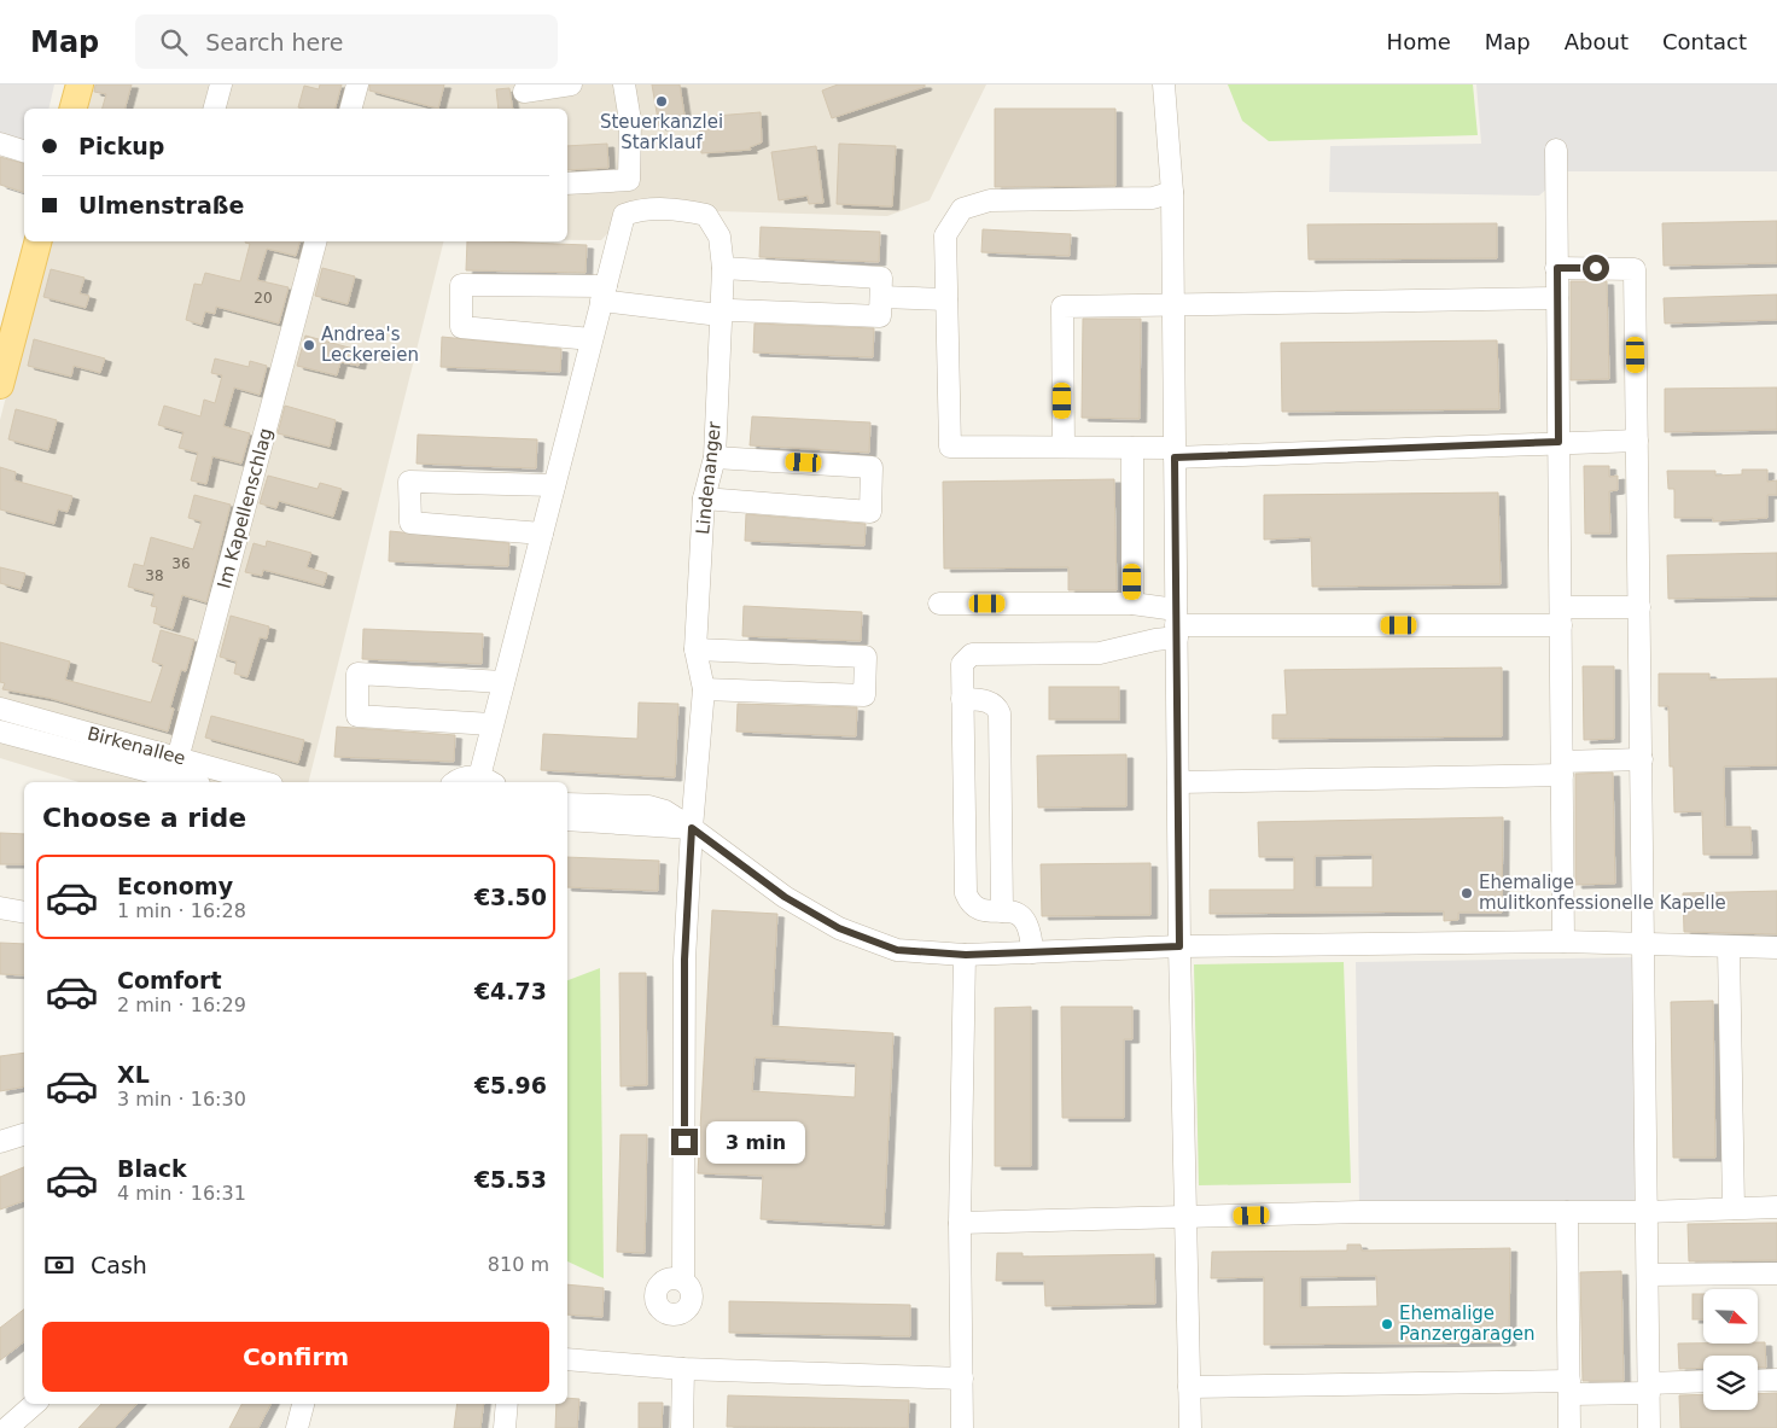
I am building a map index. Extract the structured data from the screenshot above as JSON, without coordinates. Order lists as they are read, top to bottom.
{
  "streets": {
    "street": ["Lindenanger", "Im Kapellenschlag", "Birkenallee"]
  },
  "crossings": [
    ["Im Kapellenschlag", "Birkenallee"]
  ],
  "places": [
    "Steuerkanzlei Starklauf",
    "Andrea's Leckereien",
    "Ehemalige mulitkonfessionelle Kapelle",
    "Ehemalige Panzergaragen"
  ],
  "house_numbers": ["20", "36", "38"],
  "north": "bottom right",
  "page": {
    "header": "Map",
    "search": "Search here",
    "nav": [
      "Home",
      "Map",
      "About",
      "Contact"
    ],
    "banner": ["Pickup", "Ulmenstraße"],
    "heading": "Choose a ride",
    "list": [
      {
        "name": "Economy",
        "note": "1 min · 16:28",
        "value": "€3.50"
      },
      {
        "name": "Comfort",
        "note": "2 min · 16:29",
        "value": "€4.73"
      },
      {
        "name": "XL",
        "note": "3 min · 16:30",
        "value": "€5.96"
      },
      {
        "name": "Black",
        "note": "4 min · 16:31",
        "value": "€5.53"
      }
    ],
    "bubble": "3 min",
    "pay": ["Cash", "810 m"],
    "buttons": "Confirm"
  }
}
